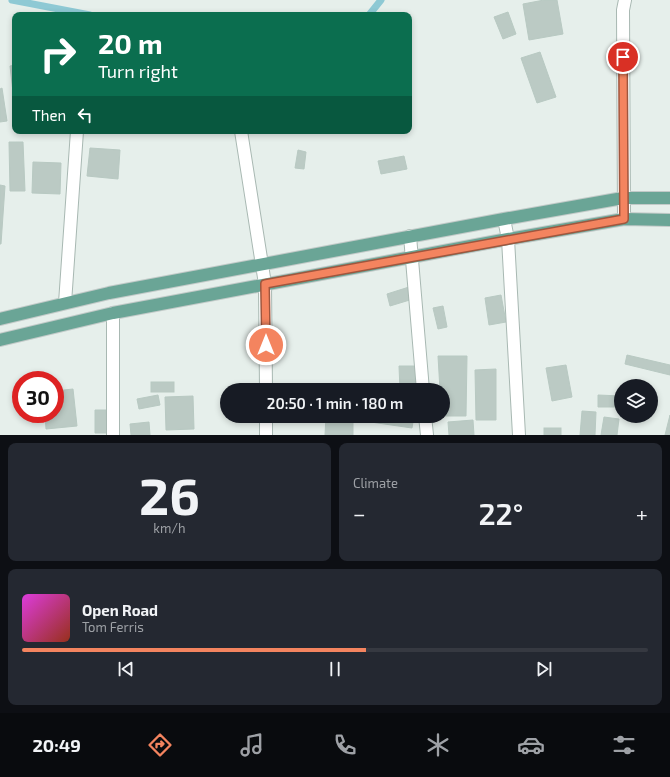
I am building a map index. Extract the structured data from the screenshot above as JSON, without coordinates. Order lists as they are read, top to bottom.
{
  "page": {
    "turn": ["20 m", "Turn right"],
    "then": "Then",
    "limit": "30",
    "trip": "20:50 · 1 min · 180 m",
    "tile": [
      ["26", "km/h"],
      "Climate"
    ],
    "heat": ["−", "22°", "+"],
    "song": ["Open Road", "Tom Ferris"],
    "tabs": "20:49"
  }
}
